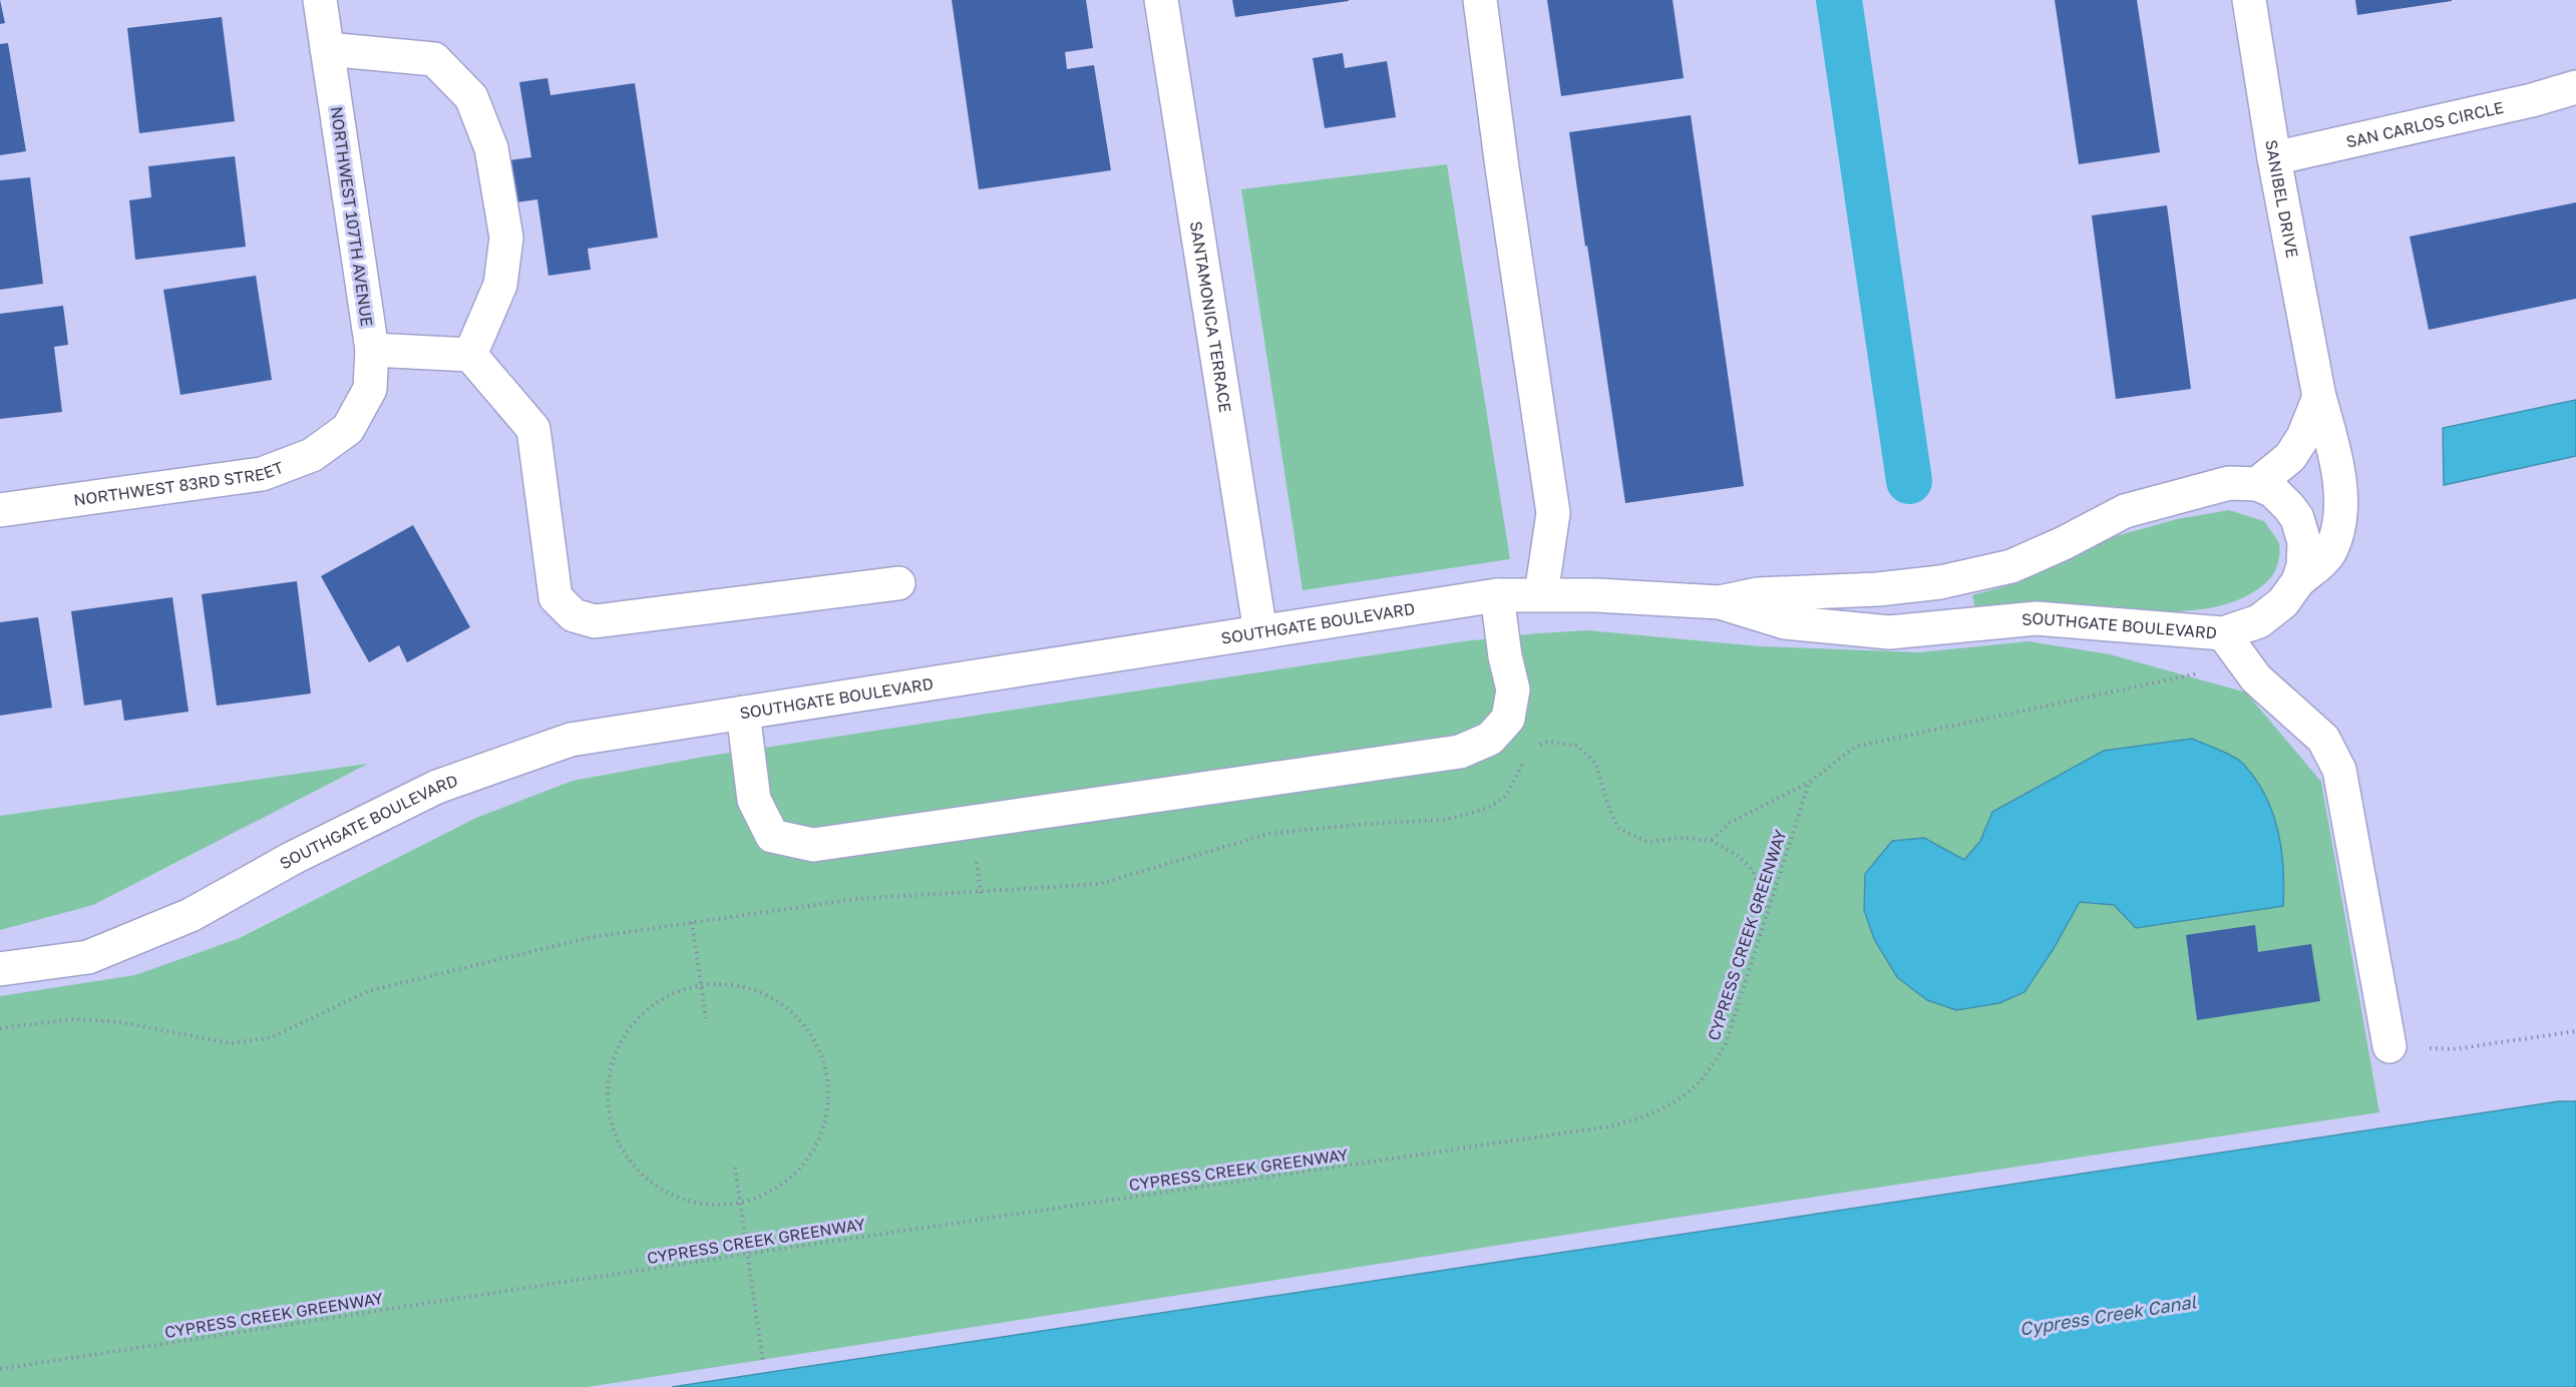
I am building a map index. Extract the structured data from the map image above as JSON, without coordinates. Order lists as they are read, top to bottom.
{
  "streets": {
    "street": [
      "SAN CARLOS CIRCLE",
      "SANIBEL DRIVE",
      "NORTHWEST 107TH AVENUE",
      "SANTAMONICA TERRACE",
      "NORTHWEST 83RD STREET",
      "SOUTHGATE BOULEVARD"
    ],
    "path": ["CYPRESS CREEK GREENWAY"]
  },
  "crossings": [
    ["SAN CARLOS CIRCLE", "SANIBEL DRIVE"],
    ["SANIBEL DRIVE", "SOUTHGATE BOULEVARD"],
    ["NORTHWEST 107TH AVENUE", "NORTHWEST 83RD STREET"],
    ["SANTAMONICA TERRACE", "SOUTHGATE BOULEVARD"]
  ],
  "water": ["Cypress Creek Canal"]
}
